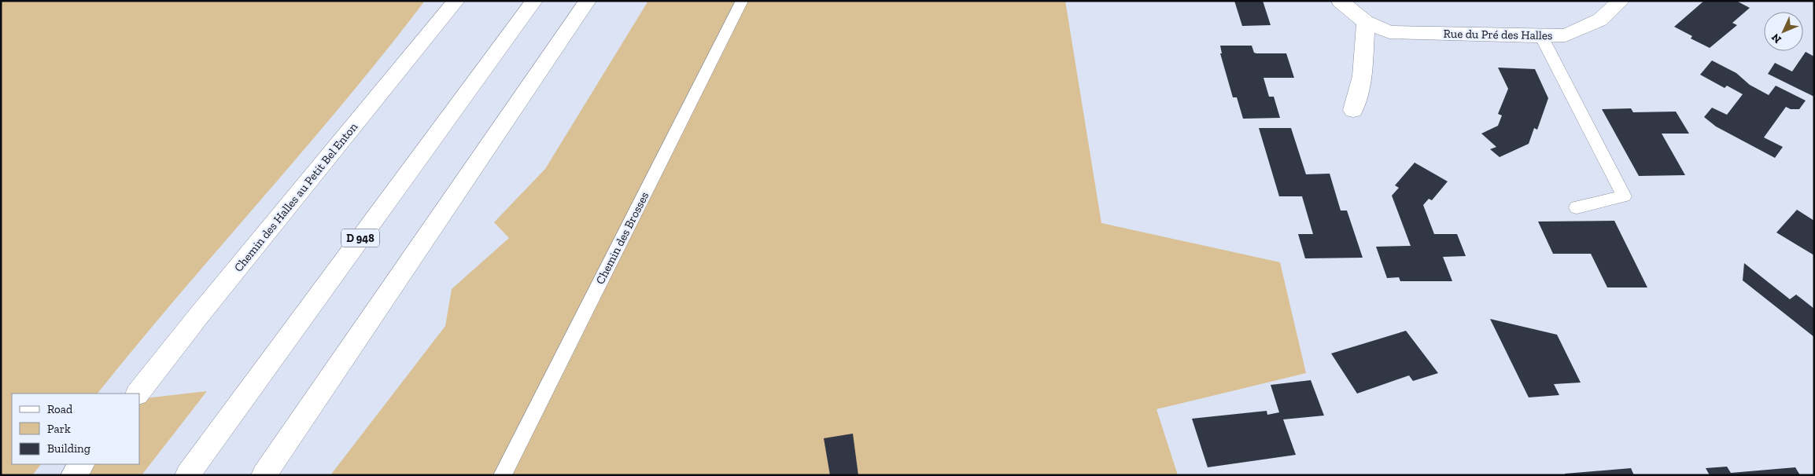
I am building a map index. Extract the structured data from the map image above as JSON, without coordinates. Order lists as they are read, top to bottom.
{
  "streets": {
    "main road": ["Rue du Pré des Halles", "Chemin des Halles au Petit Bel Enton", "D 948"],
    "lane": ["Chemin des Brosses"]
  },
  "legend": ["Road", "Park", "Building"],
  "north": "bottom left"
}
